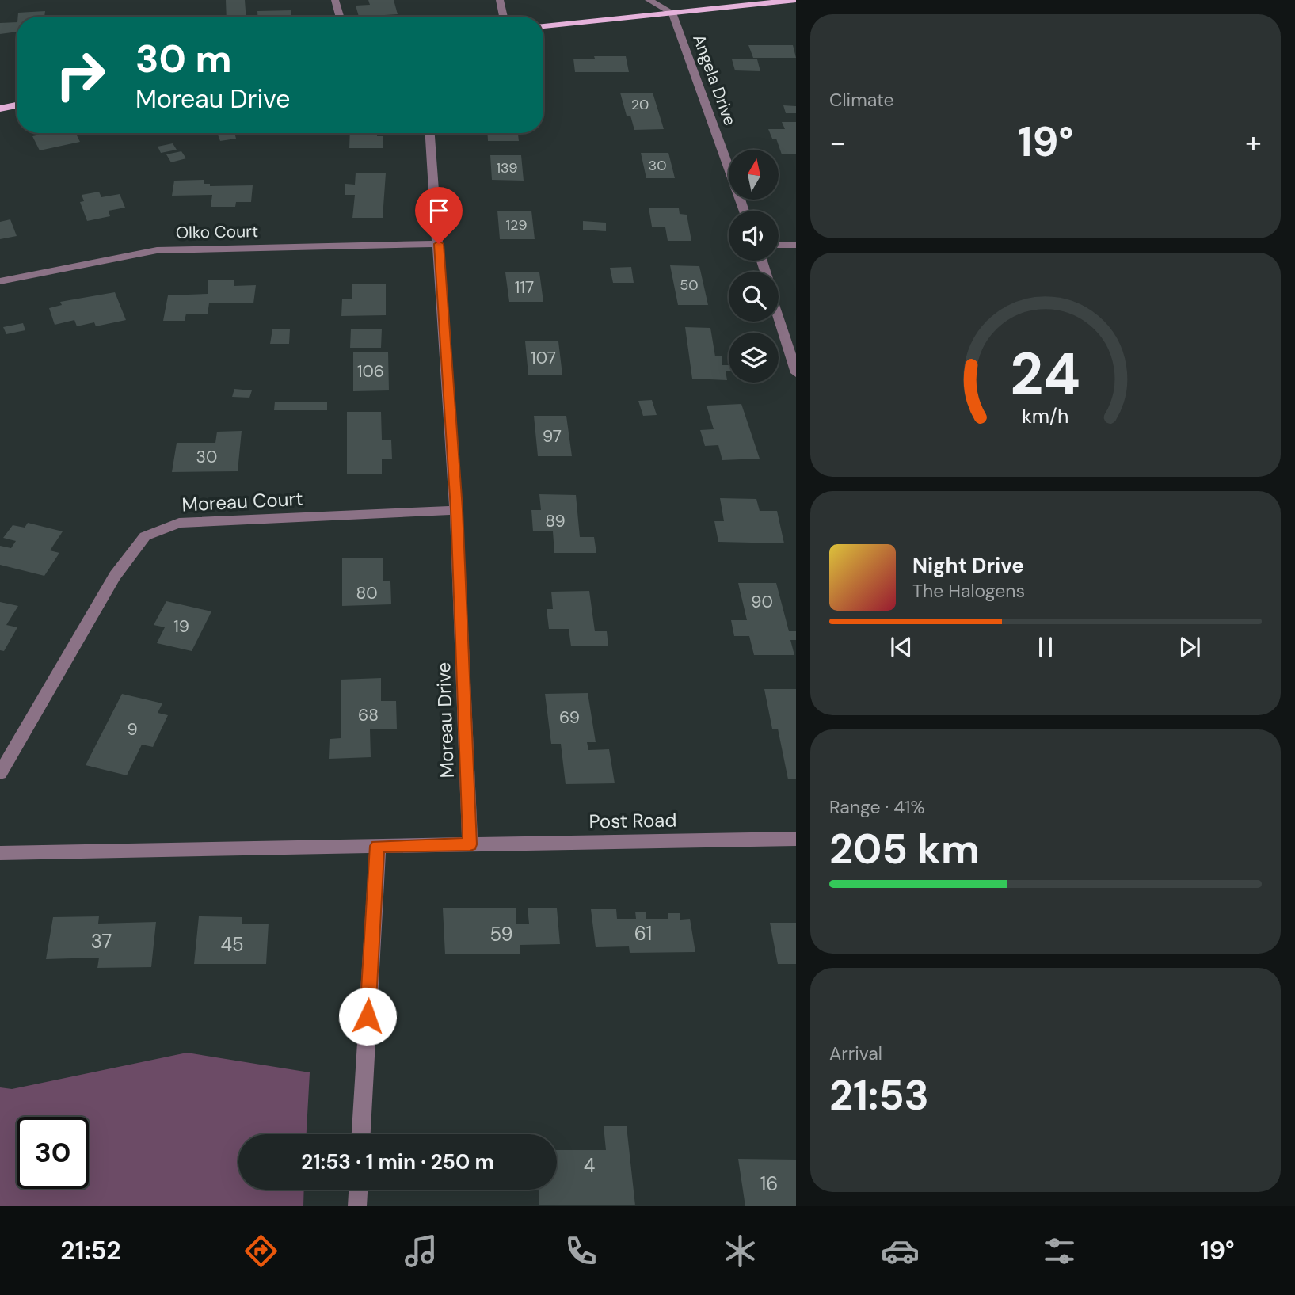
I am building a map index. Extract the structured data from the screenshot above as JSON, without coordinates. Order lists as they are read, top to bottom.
{
  "streets": {
    "street": [
      "Angela Drive",
      "Olko Court",
      "Moreau Court",
      "Moreau Drive",
      "Post Road"
    ]
  },
  "crossings": [
    ["Olko Court", "Moreau Drive"],
    ["Moreau Court", "Moreau Drive"],
    ["Moreau Drive", "Post Road"]
  ],
  "house_numbers": [
    "20",
    "30",
    "139",
    "129",
    "50",
    "117",
    "107",
    "106",
    "97",
    "30",
    "89",
    "80",
    "90",
    "19",
    "68",
    "69",
    "9",
    "61",
    "59",
    "37",
    "45",
    "4",
    "16"
  ],
  "north": "top",
  "page": {
    "tile": [
      "Climate",
      ["Range · 41%", "205 km"],
      ["Arrival", "21:53"]
    ],
    "turn": ["30 m", "Moreau Drive"],
    "heat": ["−", "19°", "+"],
    "song": ["Night Drive", "The Halogens"],
    "limit": "30",
    "trip": "21:53 · 1 min · 250 m",
    "tabs": ["21:52", "19°"],
    "gauge": ["24", "km/h"]
  }
}
